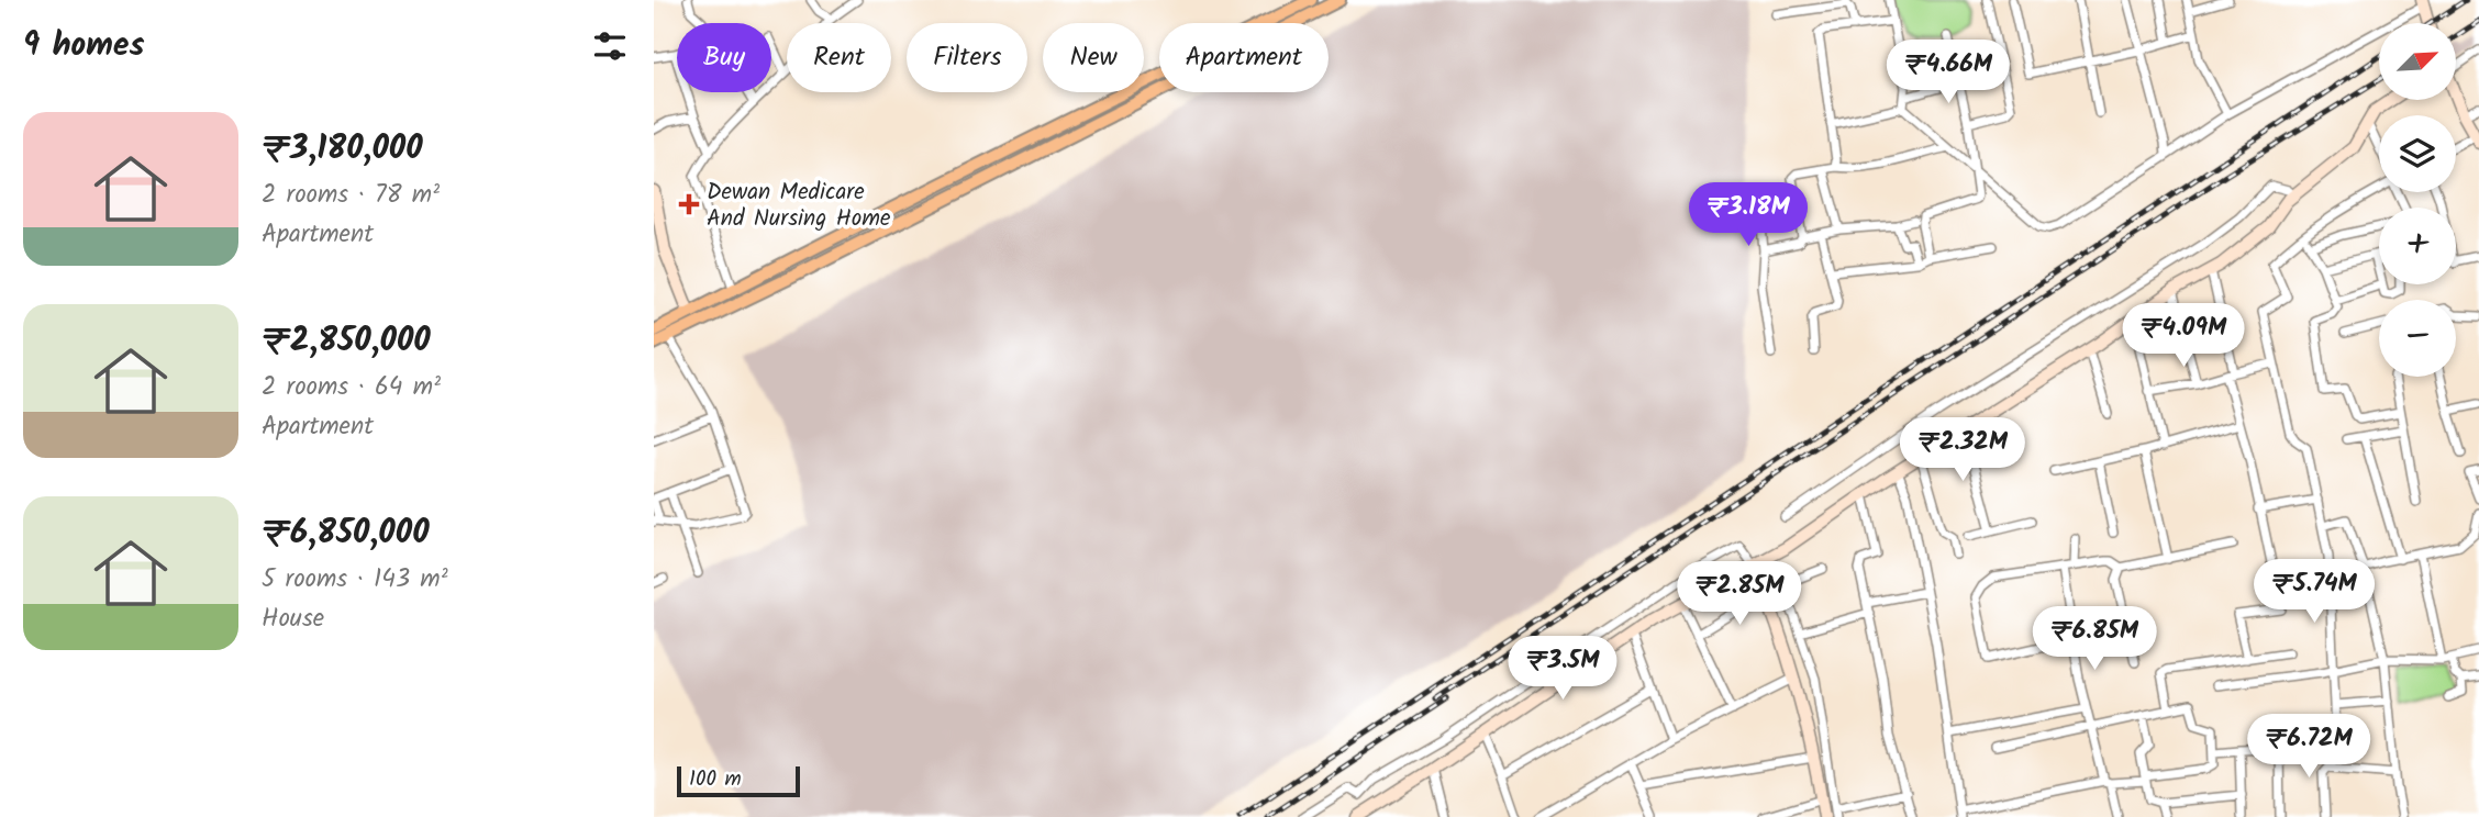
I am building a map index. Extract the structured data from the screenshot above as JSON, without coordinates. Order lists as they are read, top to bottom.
{
  "places": {
    "health": ["Dewan Medicare And Nursing Home"]
  },
  "scale_bar": "100 m",
  "north": "top right",
  "page": {
    "heading": "9 homes",
    "map_buttons": ["+", "−"],
    "chip": [
      "Buy",
      "Rent",
      "Filters",
      "New",
      "Apartment"
    ],
    "price": [
      "₹4.66M",
      "₹3.18M",
      "₹4.09M",
      "₹2.32M",
      "₹5.74M",
      "₹2.85M",
      "₹6.85M",
      "₹3.5M",
      "₹6.72M"
    ],
    "list": [
      {
        "name": "₹3,180,000",
        "note": "2 rooms · 78 m² · Apartment"
      },
      {
        "name": "₹2,850,000",
        "note": "2 rooms · 64 m² · Apartment"
      },
      {
        "name": "₹6,850,000",
        "note": "5 rooms · 143 m² · House"
      }
    ],
    "scale": "100 m"
  }
}
